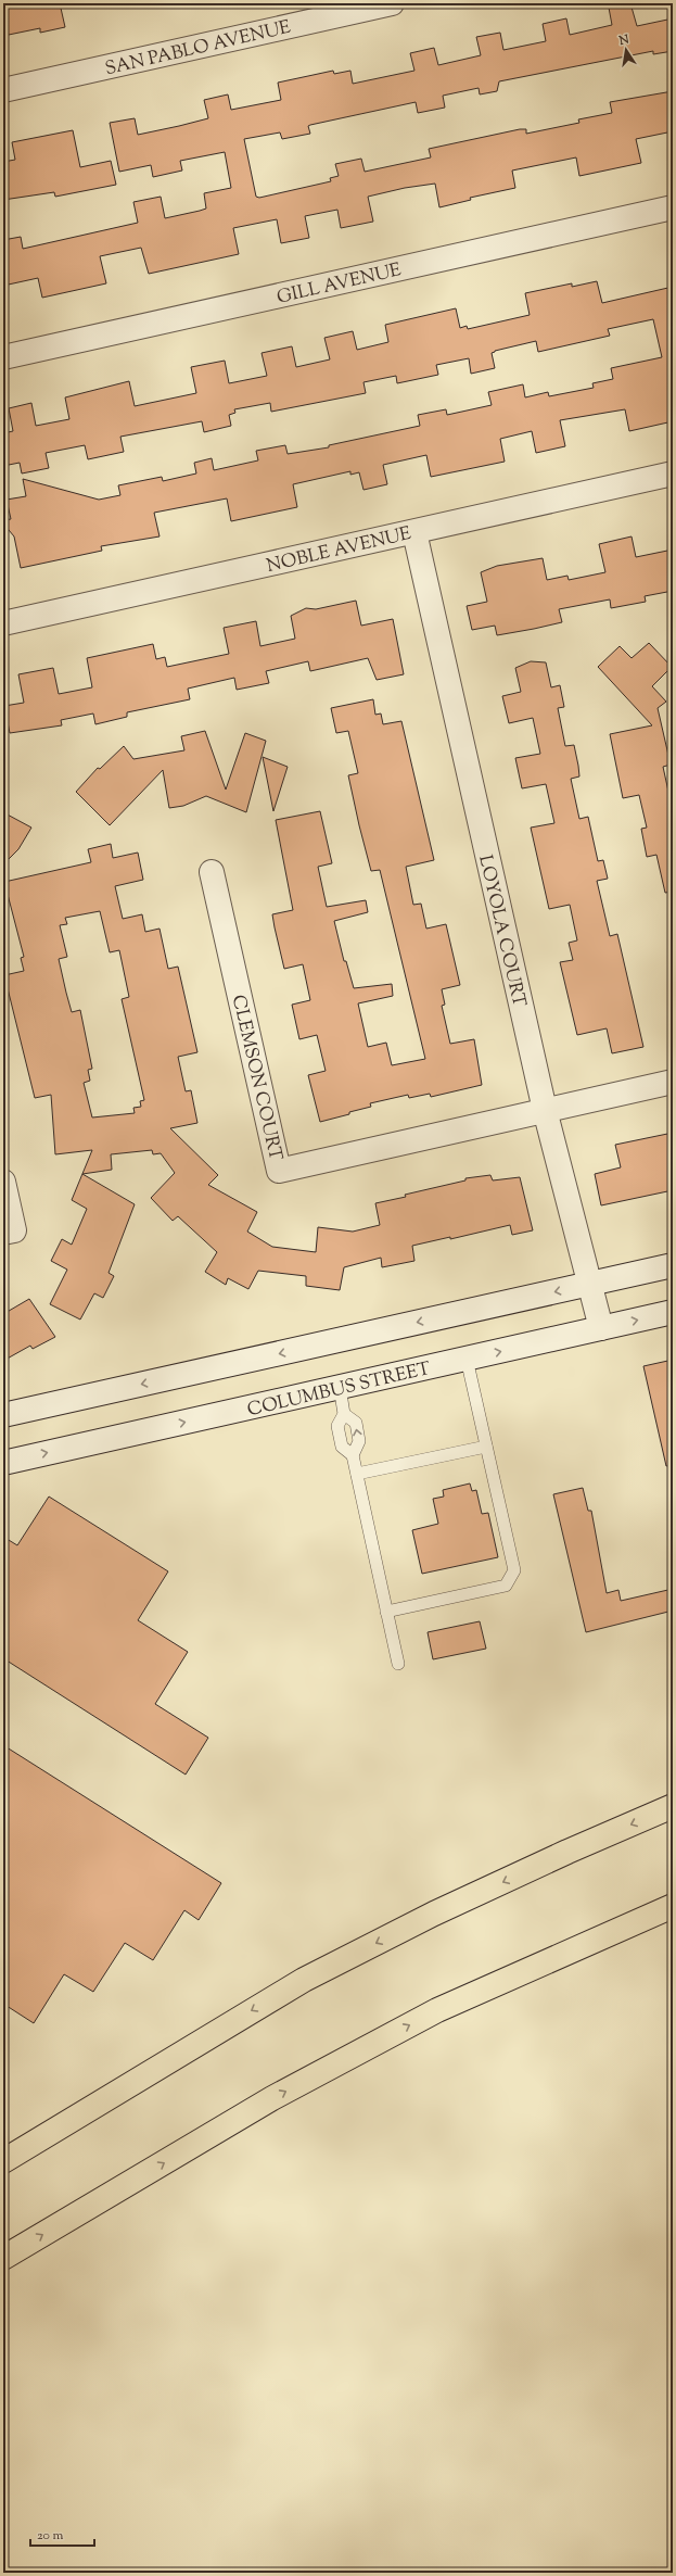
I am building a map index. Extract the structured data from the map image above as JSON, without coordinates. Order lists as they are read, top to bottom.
{
  "streets": {
    "street": [
      "SAN PABLO AVENUE",
      "GILL AVENUE",
      "NOBLE AVENUE",
      "LOYOLA COURT",
      "CLEMSON COURT",
      "COLUMBUS STREET"
    ]
  },
  "crossings": [
    ["NOBLE AVENUE", "LOYOLA COURT"],
    ["LOYOLA COURT", "CLEMSON COURT"],
    ["LOYOLA COURT", "COLUMBUS STREET"]
  ],
  "scale_bar": "20 m",
  "north": "top"
}
